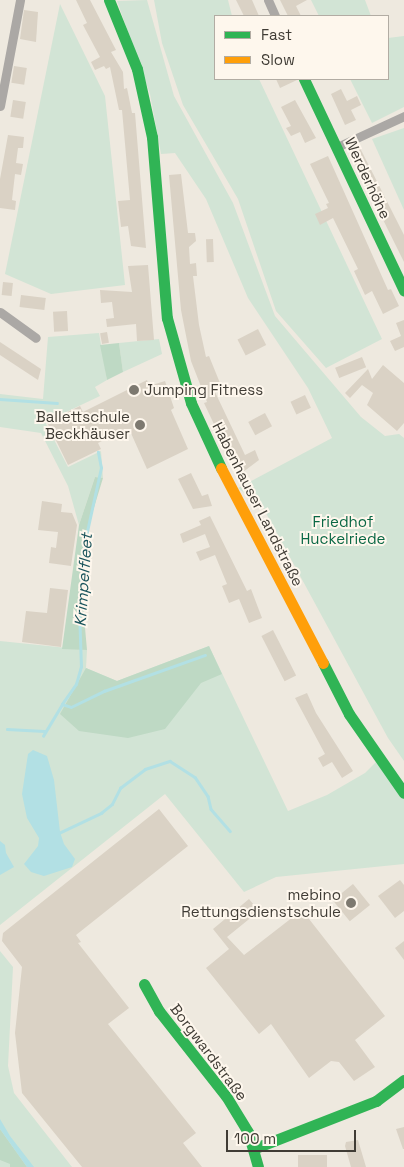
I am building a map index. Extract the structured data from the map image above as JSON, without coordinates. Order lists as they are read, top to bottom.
{
  "streets": {
    "street": ["Werderhöhe", "Habenhauser Landstraße", "Borgwardstraße"]
  },
  "water": ["Krimpelfleet"],
  "parks": ["Friedhof Huckelriede"],
  "places": ["Jumping Fitness", "Ballettschule Beckhäuser", "mebino Rettungsdienstschule"],
  "legend": ["Fast", "Slow"],
  "scale_bar": "100 m"
}
